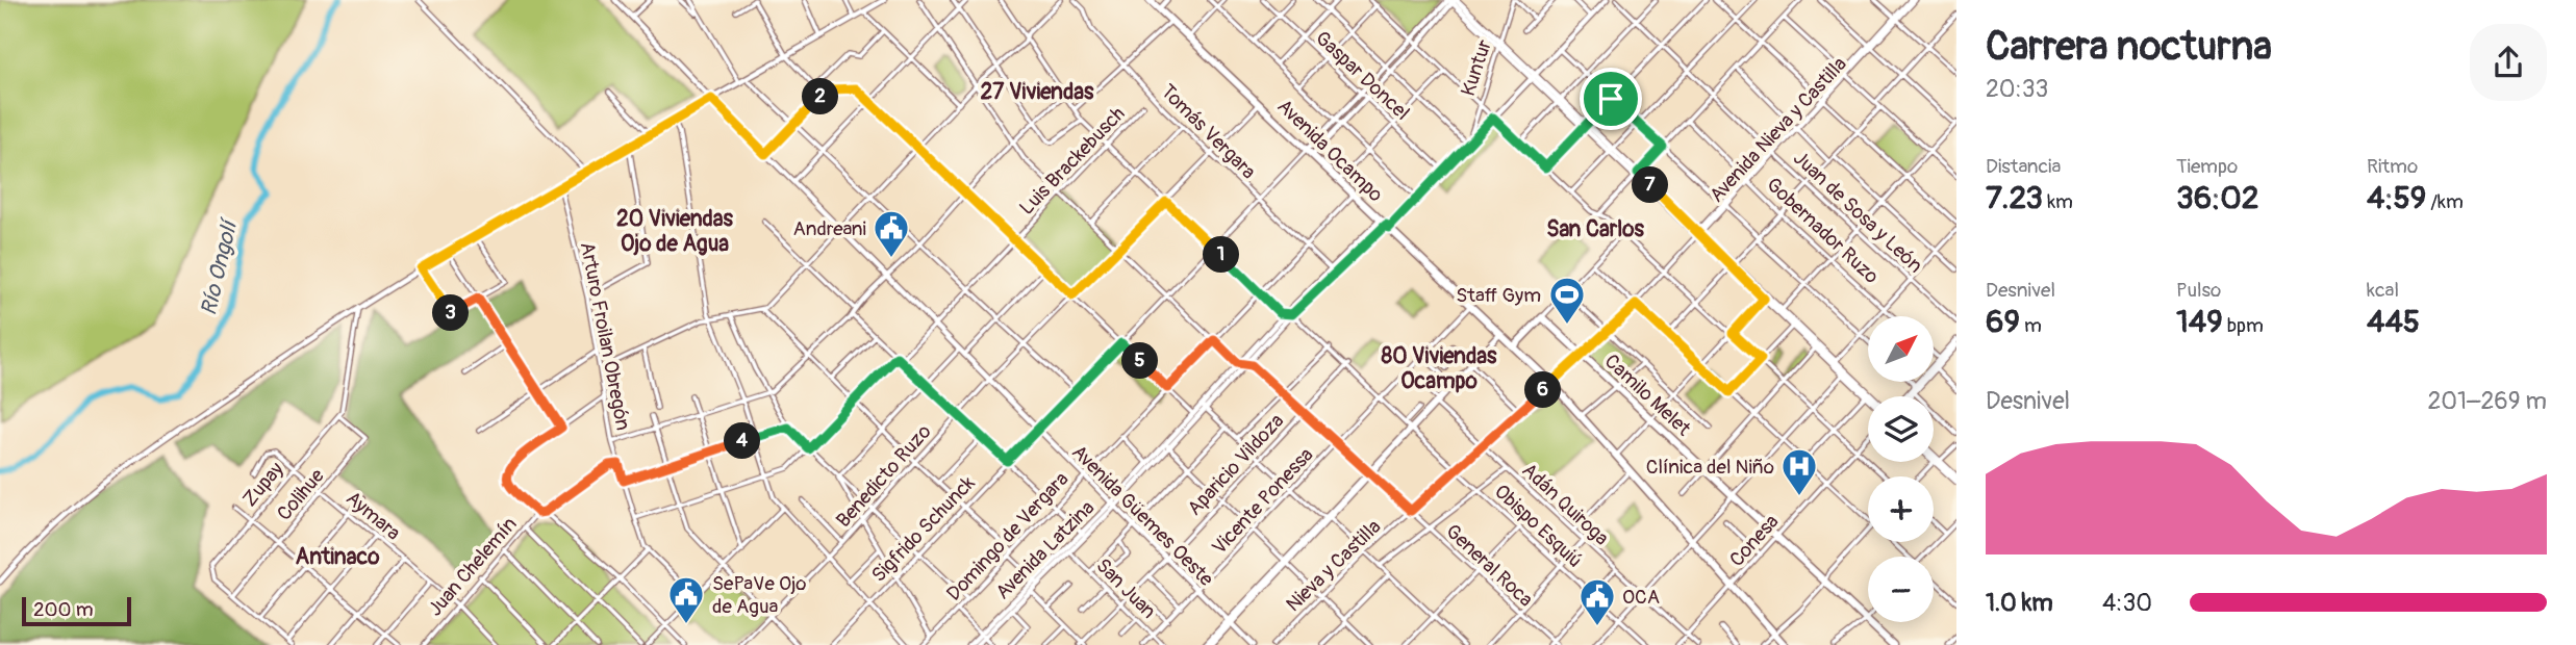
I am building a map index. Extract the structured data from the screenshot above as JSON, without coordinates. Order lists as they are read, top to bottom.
{
  "streets": {
    "main road": [
      "Avenida Nieva y Castilla",
      "Avenida Ocampo",
      "Camilo Melet",
      "Avenida Güemes Oeste",
      "Avenida Latzina"
    ],
    "street": [
      "Kuntur",
      "Gaspar Doncel",
      "Tomás Vergara",
      "Luis Brackebusch",
      "Juan de Sosa y León",
      "Gobernador Ruzo",
      "Arturo Froilan Obregón",
      "Aparicio Vildoza",
      "Benedicto Ruzo",
      "Zupay",
      "Colihue",
      "Vicente Ponessa",
      "Adán Quiroga",
      "Aymara",
      "Obispo Esquiú",
      "Sigfrido Schunck",
      "Domingo de Vergara",
      "Conesa",
      "Nieva y Castilla",
      "General Roca",
      "Juan Chelemín",
      "San Juan"
    ]
  },
  "crossings": [
    ["Kuntur", "Avenida Latzina"],
    ["Gaspar Doncel", "Avenida Latzina"],
    ["Avenida Nieva y Castilla", "Juan de Sosa y León"],
    ["Avenida Nieva y Castilla", "Gobernador Ruzo"],
    ["Avenida Nieva y Castilla", "Nieva y Castilla"],
    ["Tomás Vergara", "Benedicto Ruzo"],
    ["Tomás Vergara", "Sigfrido Schunck"],
    ["Tomás Vergara", "Domingo de Vergara"],
    ["Tomás Vergara", "Avenida Latzina"],
    ["Avenida Ocampo", "Benedicto Ruzo"],
    ["Avenida Ocampo", "Vicente Ponessa"],
    ["Avenida Ocampo", "Sigfrido Schunck"],
    ["Avenida Ocampo", "Domingo de Vergara"],
    ["Avenida Ocampo", "Conesa"],
    ["Avenida Ocampo", "Avenida Latzina"],
    ["Avenida Ocampo", "Nieva y Castilla"],
    ["Luis Brackebusch", "Avenida Güemes Oeste"],
    ["Luis Brackebusch", "General Roca"],
    ["Arturo Froilan Obregón", "Juan Chelemín"],
    ["Camilo Melet", "Conesa"],
    ["Camilo Melet", "Nieva y Castilla"],
    ["Aparicio Vildoza", "Avenida Güemes Oeste"],
    ["Aparicio Vildoza", "Obispo Esquiú"],
    ["Aparicio Vildoza", "General Roca"],
    ["Aparicio Vildoza", "San Juan"],
    ["Benedicto Ruzo", "Avenida Güemes Oeste"],
    ["Benedicto Ruzo", "General Roca"],
    ["Zupay", "Colihue"],
    ["Zupay", "Aymara"],
    ["Colihue", "Aymara"],
    ["Vicente Ponessa", "Avenida Güemes Oeste"],
    ["Vicente Ponessa", "Obispo Esquiú"],
    ["Vicente Ponessa", "General Roca"],
    ["Vicente Ponessa", "San Juan"],
    ["Adán Quiroga", "Conesa"],
    ["Adán Quiroga", "Nieva y Castilla"],
    ["Aymara", "Juan Chelemín"],
    ["Avenida Güemes Oeste", "Sigfrido Schunck"],
    ["Avenida Güemes Oeste", "Domingo de Vergara"],
    ["Avenida Güemes Oeste", "Avenida Latzina"],
    ["Obispo Esquiú", "Avenida Latzina"],
    ["Obispo Esquiú", "Nieva y Castilla"],
    ["Sigfrido Schunck", "General Roca"],
    ["Domingo de Vergara", "General Roca"],
    ["Avenida Latzina", "General Roca"],
    ["Avenida Latzina", "San Juan"],
    ["Nieva y Castilla", "General Roca"]
  ],
  "districts": [
    "27 Viviendas",
    "20 Viviendas Ojo de Agua",
    "San Carlos",
    "80 Viviendas Ocampo",
    "Antinaco"
  ],
  "water": ["Río Ongolí"],
  "places": {
    "public building": ["Andreani", "SePaVe Ojo de Agua", "OCA"],
    "sports": ["Staff Gym"],
    "hospital": ["Clínica del Niño"]
  },
  "scale_bar": "200 m",
  "north": "top right",
  "page": {
    "heading": ["Carrera nocturna", "20:33"],
    "pins": [
      "2",
      "7",
      "1",
      "3",
      "5",
      "6",
      "4"
    ],
    "stats": [
      ["Distancia", "7.23 km"],
      ["Tiempo", "36:02"],
      ["Ritmo", "4:59 /km"],
      ["Desnivel", "69 m"],
      ["Pulso", "149 bpm"],
      ["kcal", "445"]
    ],
    "map_buttons": ["+", "−"],
    "chart": ["Desnivel", "201–269 m"],
    "list": [
      {
        "name": "1.0 km",
        "note": "4:30"
      }
    ],
    "scale": "200 m"
  }
}
